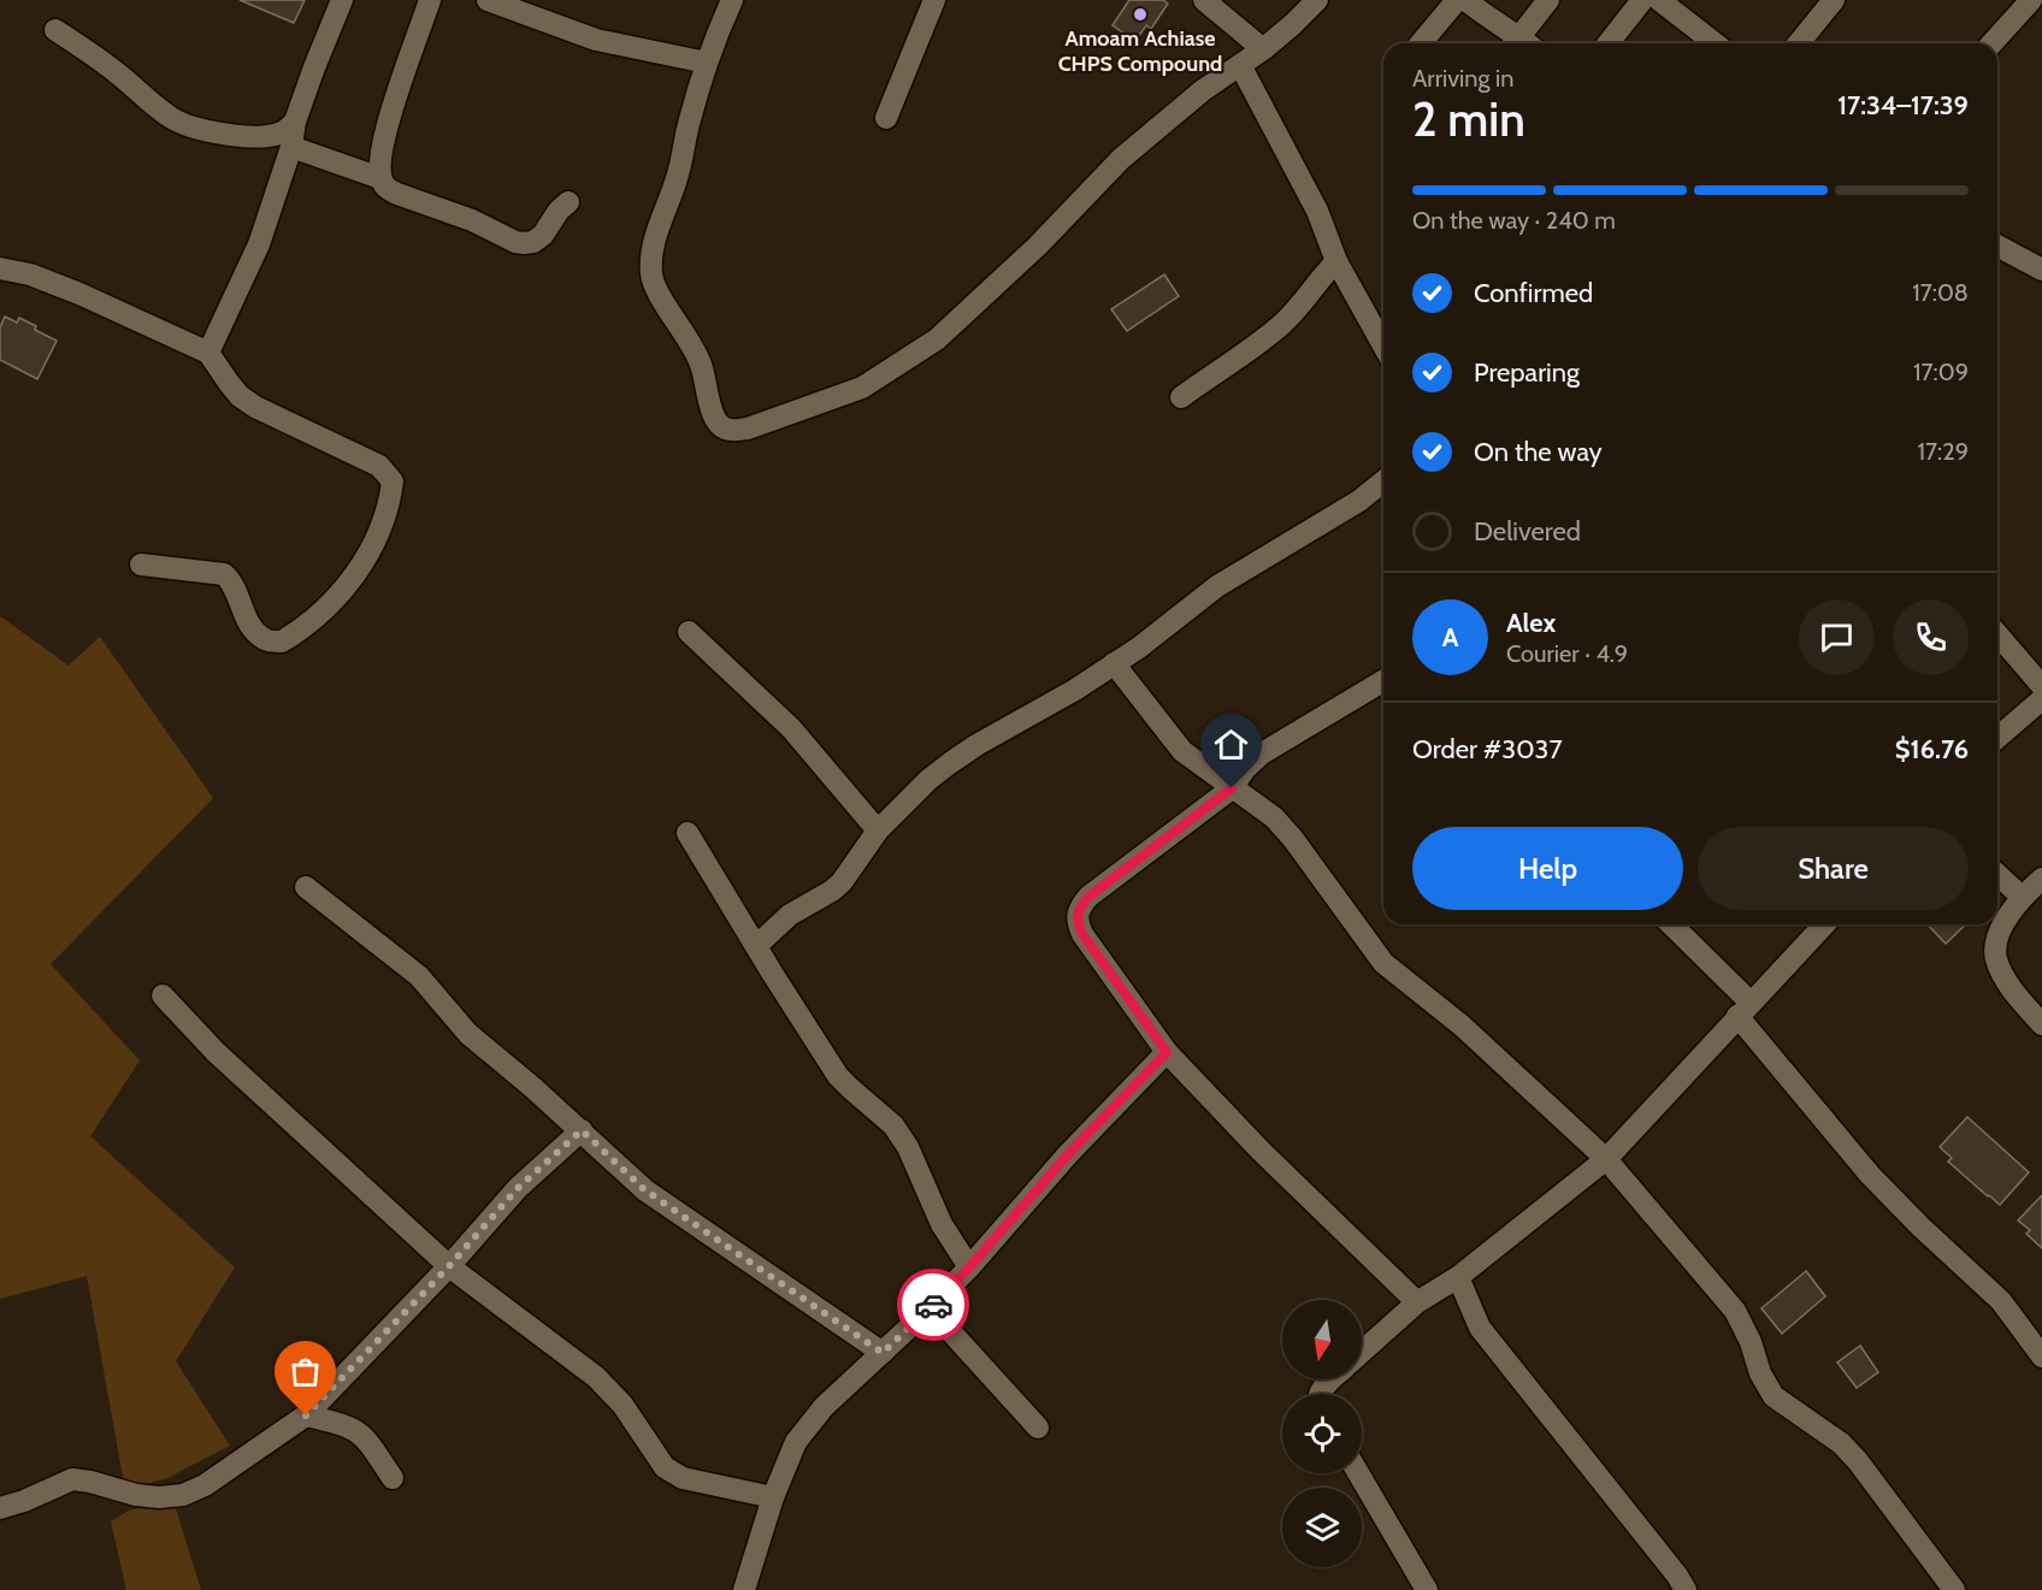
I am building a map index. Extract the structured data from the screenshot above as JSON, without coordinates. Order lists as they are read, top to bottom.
{
  "places": ["Amoam Achiase CHPS Compound"],
  "north": "bottom",
  "page": {
    "heading": ["2 min", "Arriving in", "17:34–17:39"],
    "panel": [
      "Alex",
      "Courier · 4.9",
      "Order #3037",
      "$16.76"
    ],
    "bar": "On the way · 240 m",
    "list": [
      ["Confirmed", "17:08"],
      ["Preparing", "17:09"],
      ["On the way", "17:29"],
      "Delivered"
    ],
    "round": "A",
    "buttons": ["Help", "Share"]
  }
}
